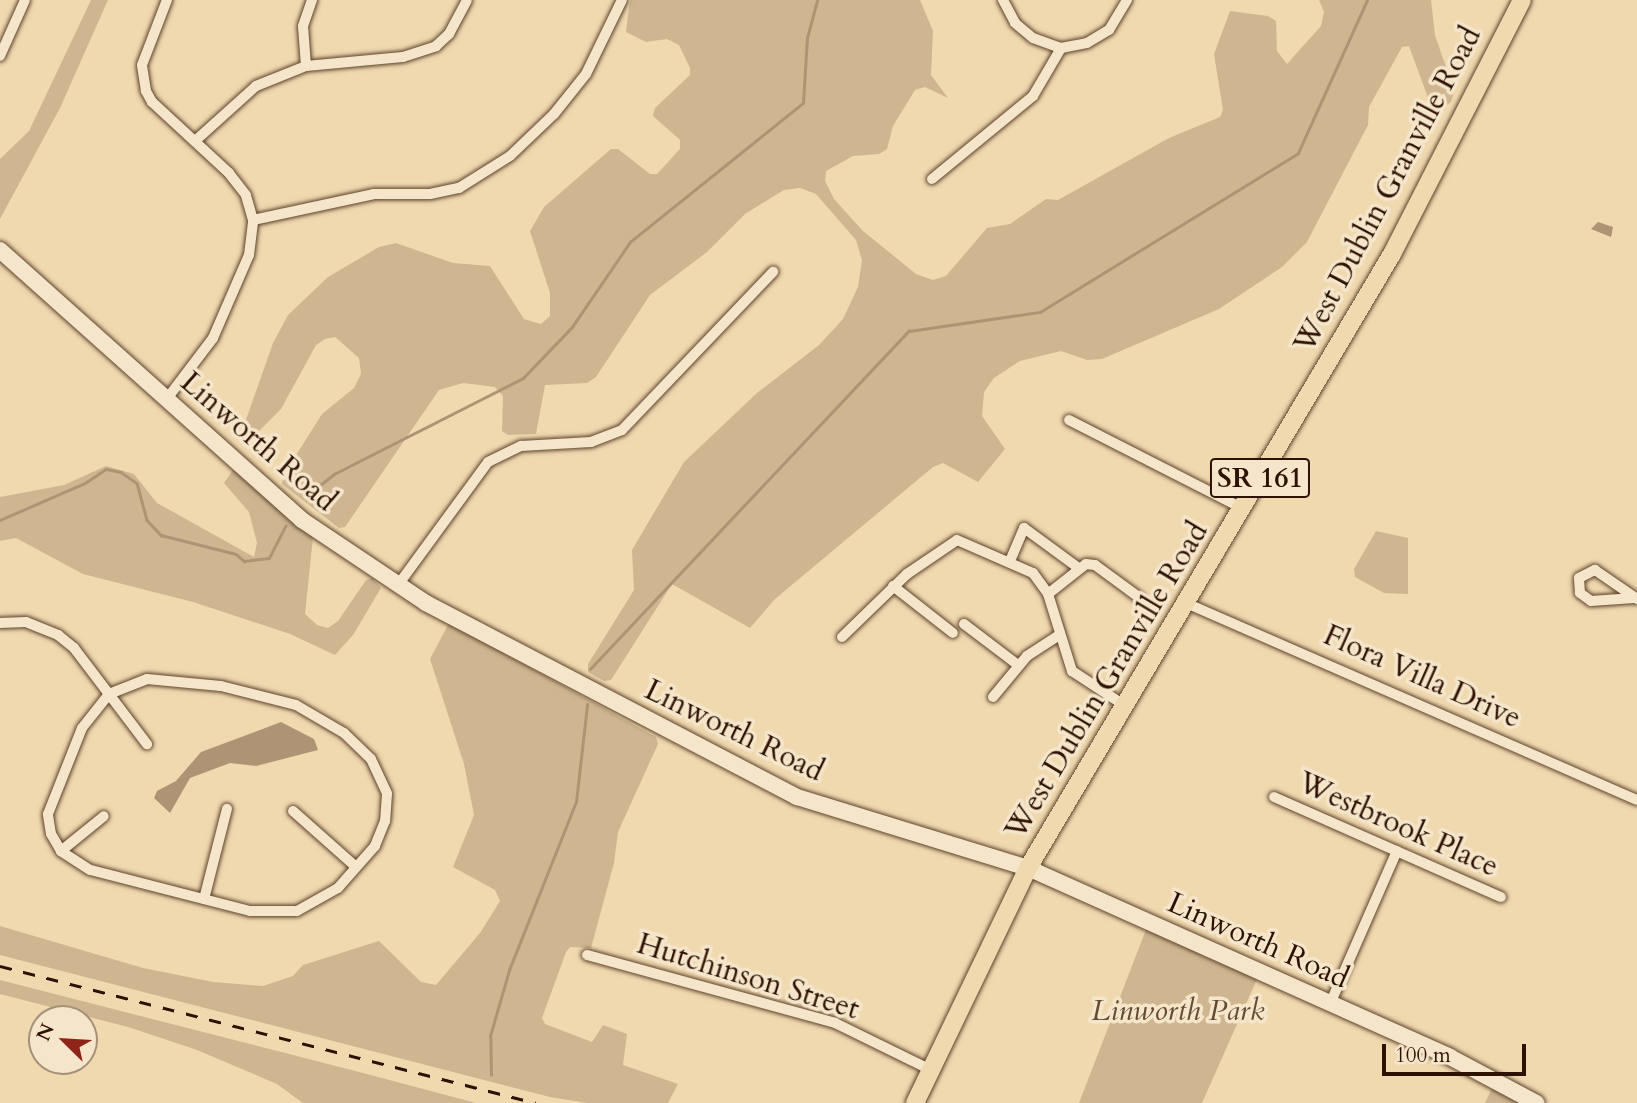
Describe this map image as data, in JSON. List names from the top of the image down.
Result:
{
  "streets": {
    "main road": ["West Dublin Granville Road", "Linworth Road", "SR 161"],
    "street": ["Flora Villa Drive", "Westbrook Place", "Hutchinson Street"]
  },
  "crossings": [
    ["West Dublin Granville Road", "Linworth Road"],
    ["West Dublin Granville Road", "Flora Villa Drive"],
    ["West Dublin Granville Road", "Hutchinson Street"]
  ],
  "parks": ["Linworth Park"],
  "scale_bar": "100 m",
  "north": "top left"
}
